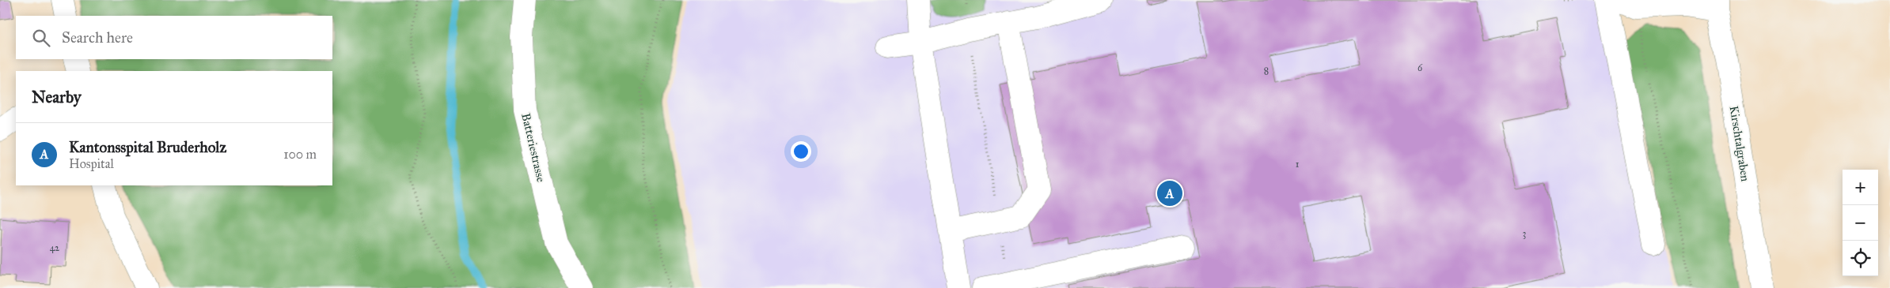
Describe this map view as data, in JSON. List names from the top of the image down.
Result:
{
  "streets": {
    "street": ["Kirschtalgraben", "Batteriestrasse"]
  },
  "house_numbers": [
    "6",
    "8",
    "1",
    "3",
    "42"
  ],
  "page": {
    "search": "Search here",
    "heading": "Nearby",
    "list": [
      {
        "mark": "A",
        "name": "Kantonsspital Bruderholz",
        "note": "Hospital",
        "value": "100 m"
      }
    ],
    "map_buttons": ["+", "−"],
    "pins": "A"
  }
}
